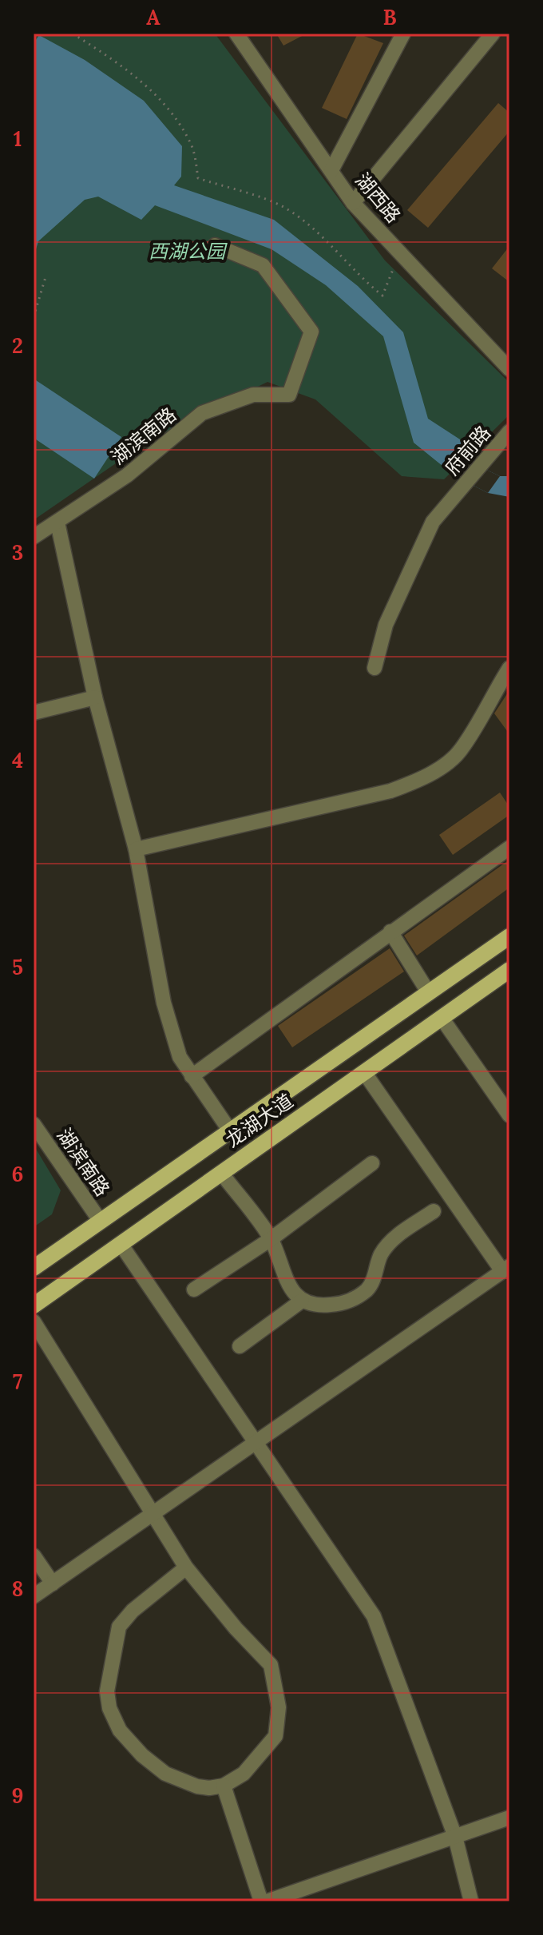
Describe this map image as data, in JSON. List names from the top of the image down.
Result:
{
  "streets": {
    "main road": ["龙湖大道"],
    "street": ["湖西路", "湖滨南路", "府前路"]
  },
  "crossings": [
    ["湖滨南路", "龙湖大道"]
  ],
  "parks": ["西湖公园"],
  "grid": {
    "columns": ["A", "B"],
    "rows": [
      "1",
      "2",
      "3",
      "4",
      "5",
      "6",
      "7",
      "8",
      "9"
    ]
  }
}
